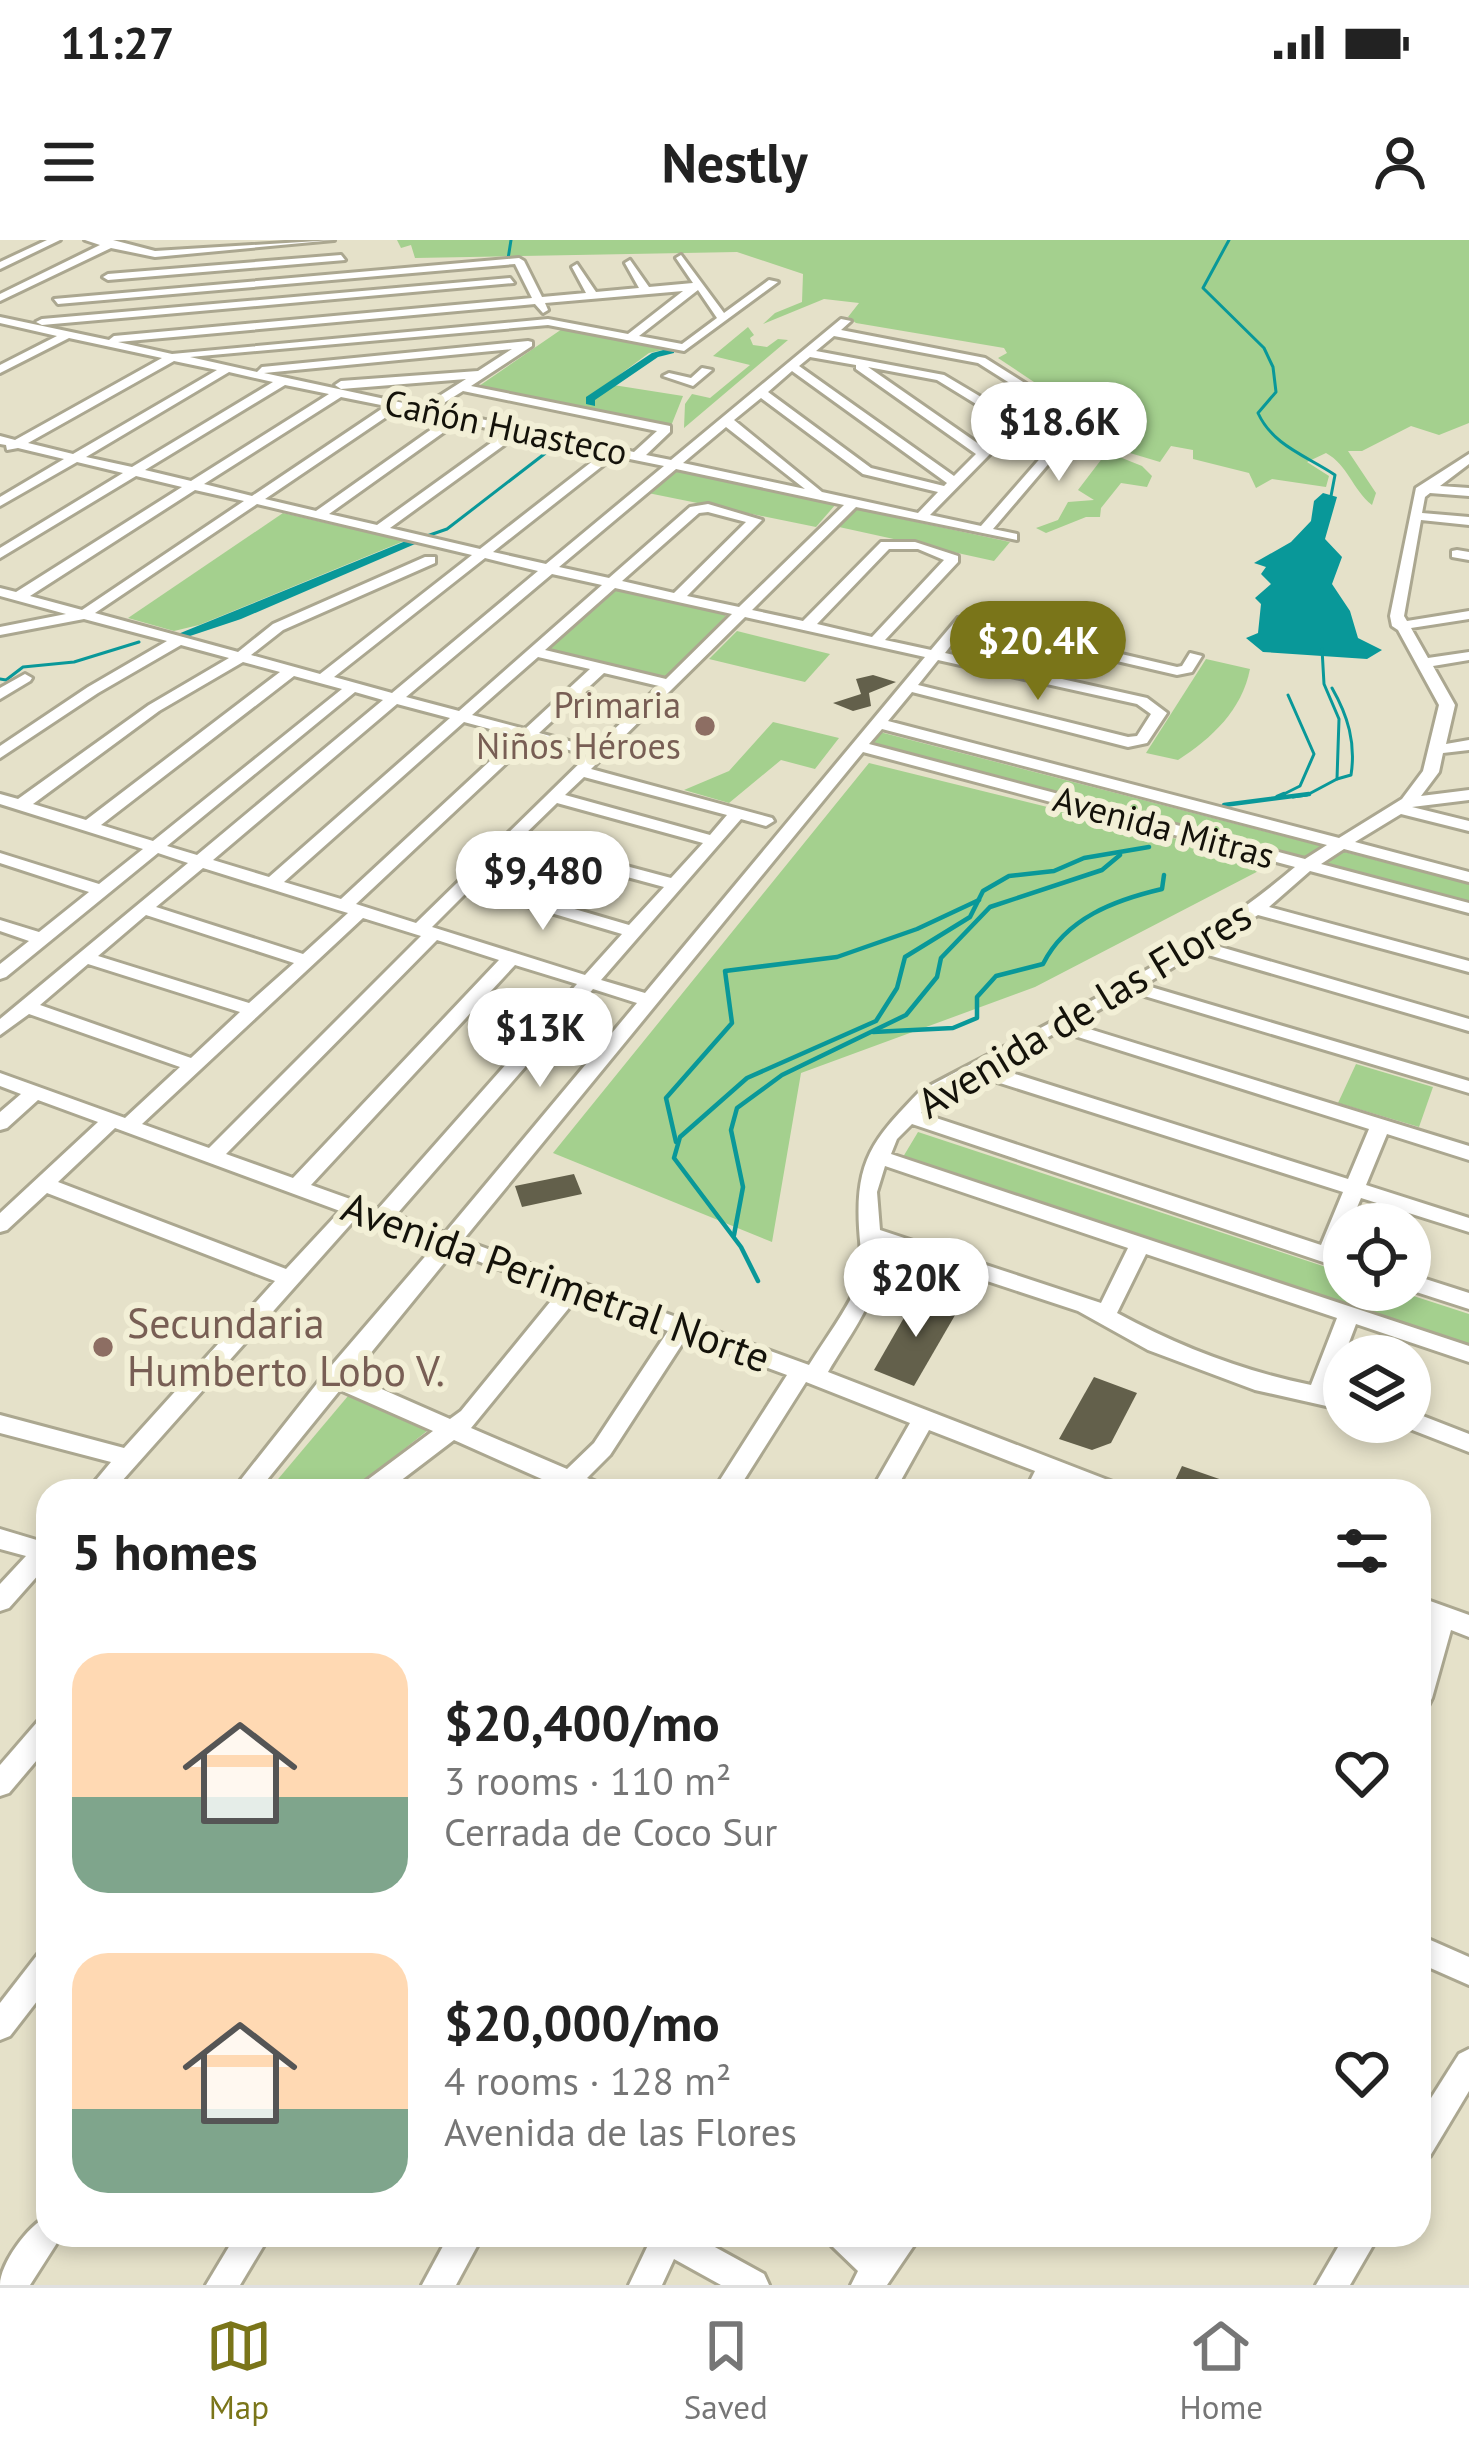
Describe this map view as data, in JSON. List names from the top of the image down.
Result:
{
  "streets": {
    "street": [
      "Cañón Huasteco",
      "Avenida Mitras",
      "Avenida de las Flores",
      "Avenida Perimetral Norte"
    ]
  },
  "crossings": [
    ["Avenida Mitras", "Avenida de las Flores"],
    ["Avenida de las Flores", "Avenida Perimetral Norte"]
  ],
  "places": ["Primaria Niños Héroes", "Secundaria Humberto Lobo V."],
  "page": {
    "status": "11:27",
    "header": "Nestly",
    "price": [
      "$18.6K",
      "$20.4K",
      "$9,480",
      "$13K",
      "$20K"
    ],
    "heading": "5 homes",
    "list": [
      {
        "name": "$20,400/mo",
        "note": "3 rooms · 110 m² · Cerrada de Coco Sur"
      },
      {
        "name": "$20,000/mo",
        "note": "4 rooms · 128 m² · Avenida de las Flores"
      }
    ],
    "tabs": ["Map", "Saved", "Home"]
  }
}
